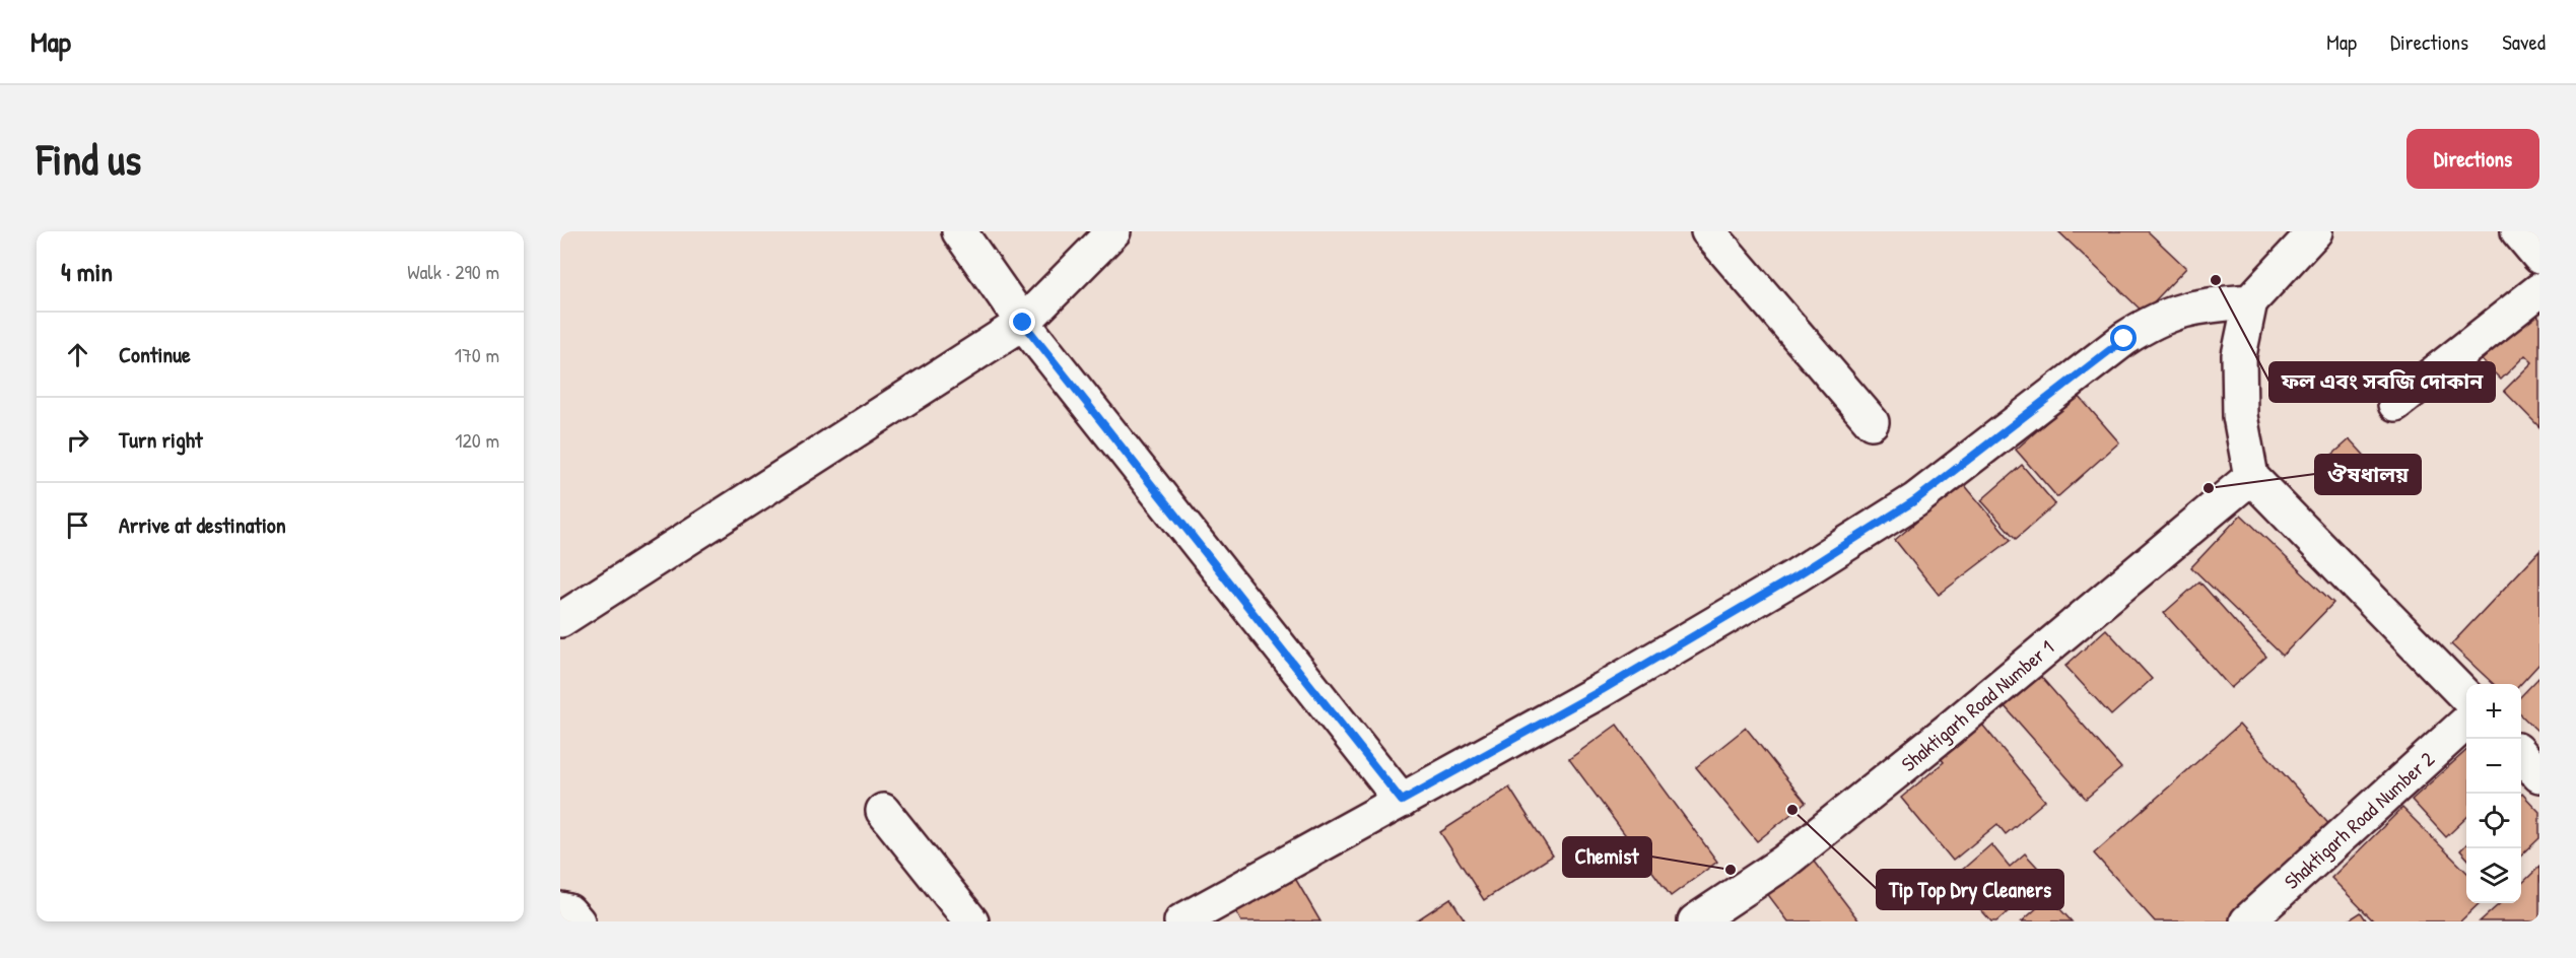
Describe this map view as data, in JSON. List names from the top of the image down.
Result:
{
  "streets": {
    "street": ["Shaktigarh Road Number 1", "Shaktigarh Road Number 2"]
  },
  "places": [
    "ফল এবং সবজি দোকান",
    "ঔষধালয়",
    "Tip Top Dry Cleaners",
    "Chemist"
  ],
  "page": {
    "header": "Map",
    "nav": ["Map", "Directions", "Saved"],
    "buttons": "Directions",
    "title": "Find us",
    "heading": ["4 min", "Walk · 290 m"],
    "list": [
      ["Continue", "170 m"],
      ["Turn right", "120 m"],
      "Arrive at destination"
    ],
    "map_buttons": ["+", "−"]
  }
}
